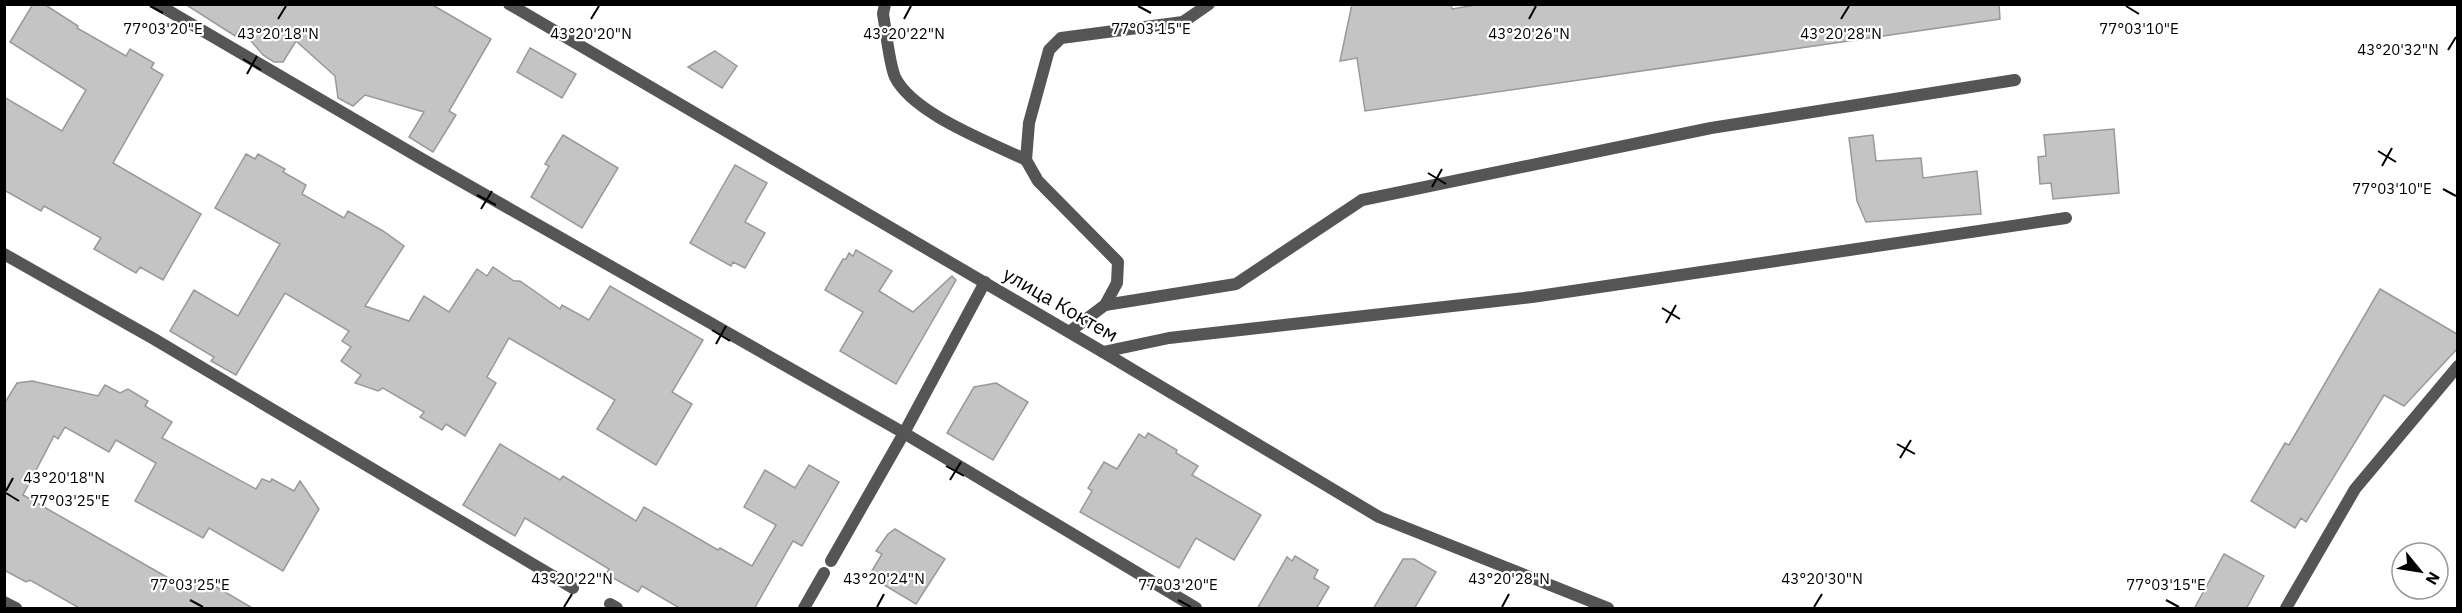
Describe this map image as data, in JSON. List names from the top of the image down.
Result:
{
  "streets": {
    "street": ["улица Коктем"]
  },
  "north": "bottom right",
  "coordinates": [
    "77°03'20\"E",
    "77°03'15\"E",
    "77°03'10\"E",
    "43°20'18\"N",
    "43°20'20\"N",
    "43°20'22\"N",
    "43°20'26\"N",
    "43°20'28\"N",
    "43°20'32\"N",
    "77°03'25\"E",
    "43°20'24\"N",
    "43°20'30\"N"
  ]
}
